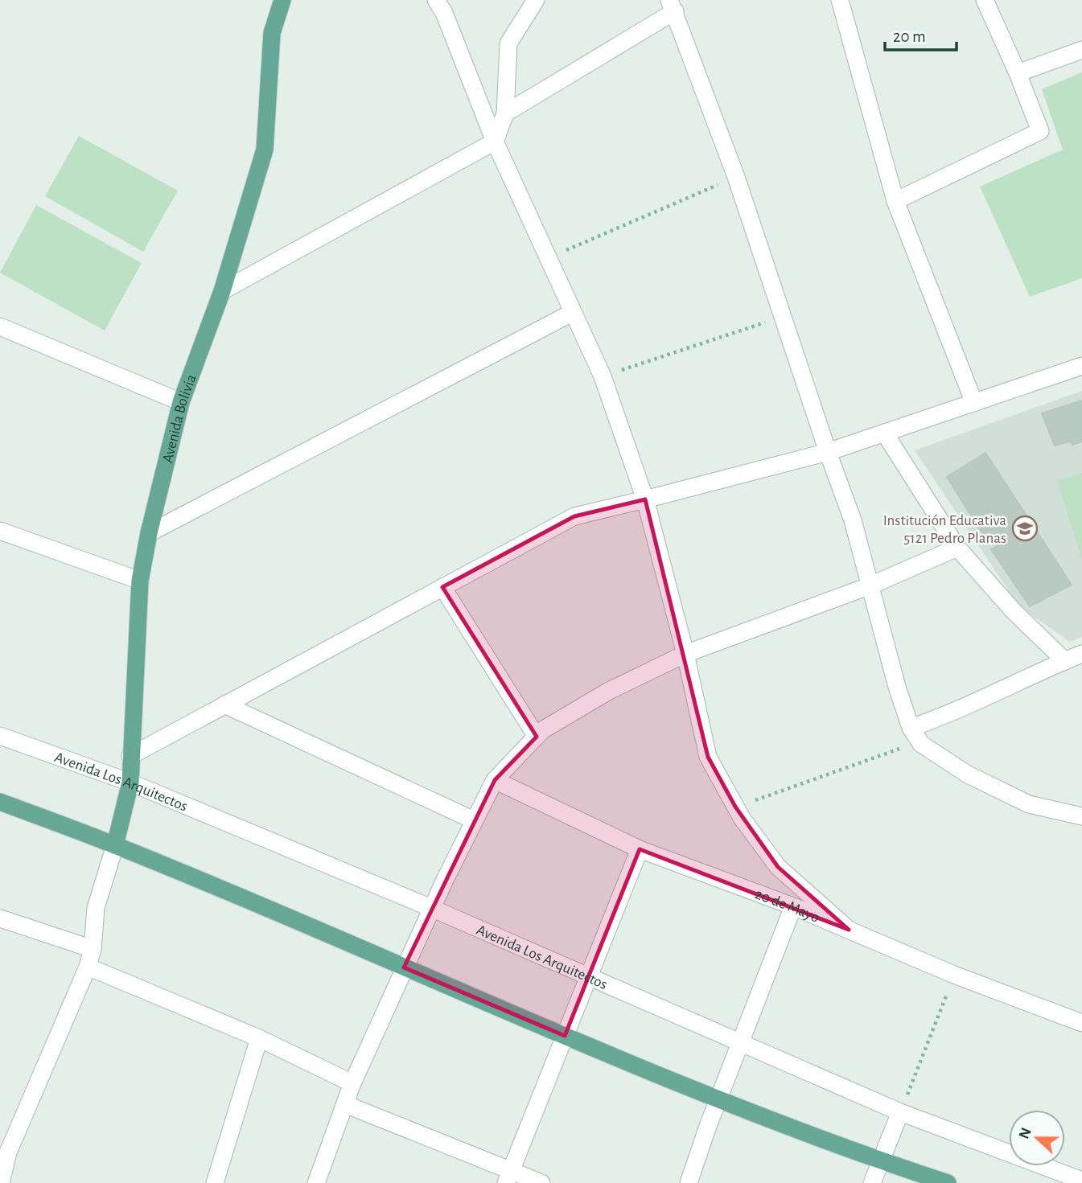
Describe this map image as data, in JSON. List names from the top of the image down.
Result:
{
  "streets": {
    "main road": ["Avenida Bolivia"],
    "street": ["Avenida Los Arquitectos", "20 de Mayo"]
  },
  "crossings": [
    ["Avenida Bolivia", "Avenida Los Arquitectos"]
  ],
  "places": {
    "school or university": ["Institución Educativa 5121 Pedro Planas"]
  },
  "scale_bar": "20 m",
  "north": "left"
}
